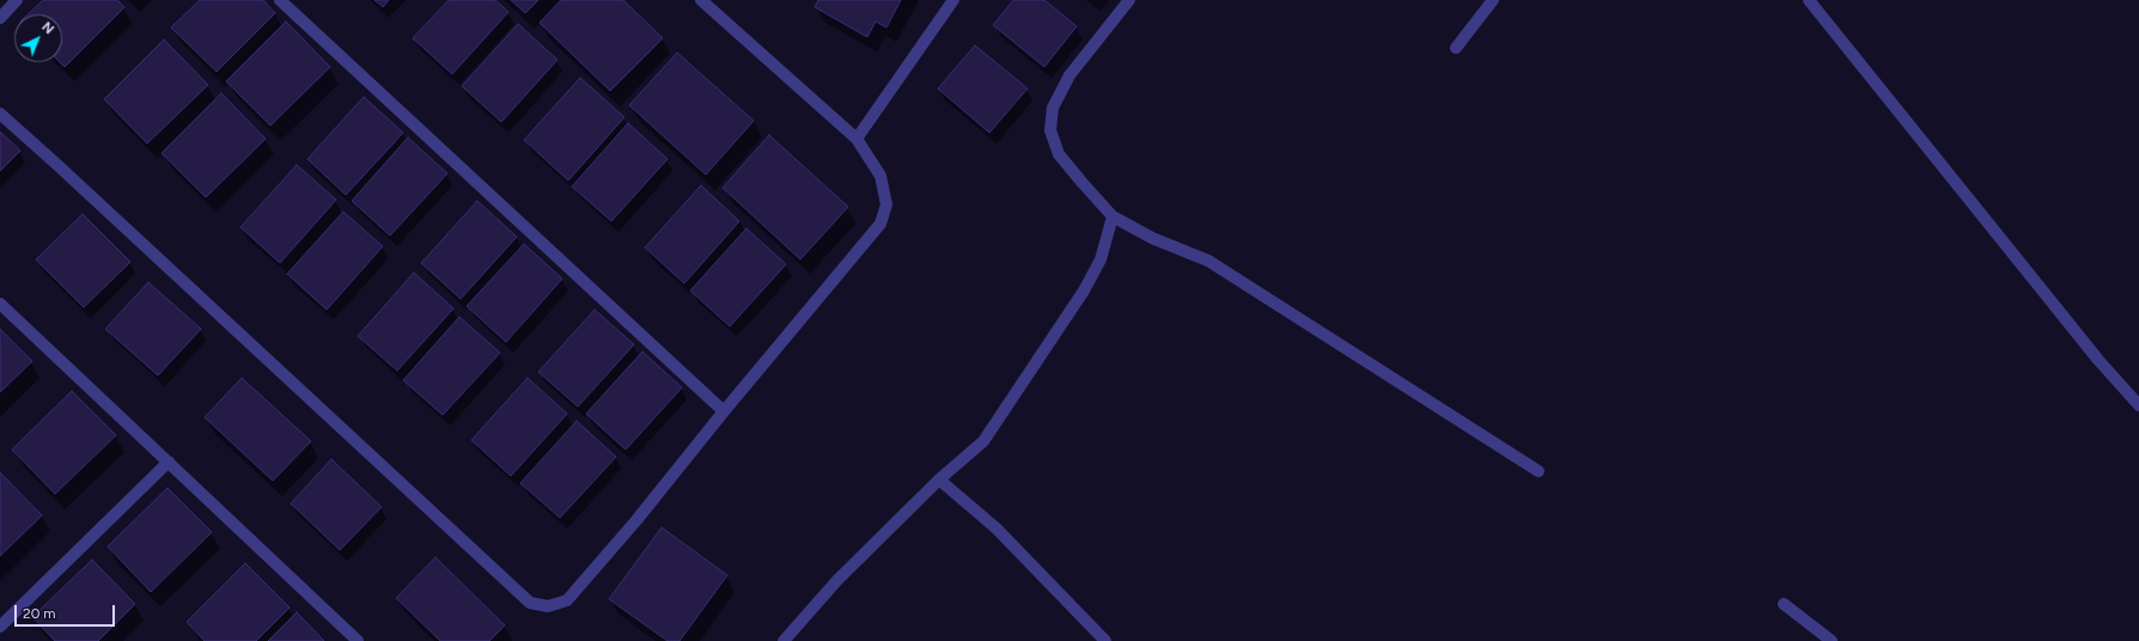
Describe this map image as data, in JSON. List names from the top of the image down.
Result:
{
  "scale_bar": "20 m",
  "north": "top right"
}
